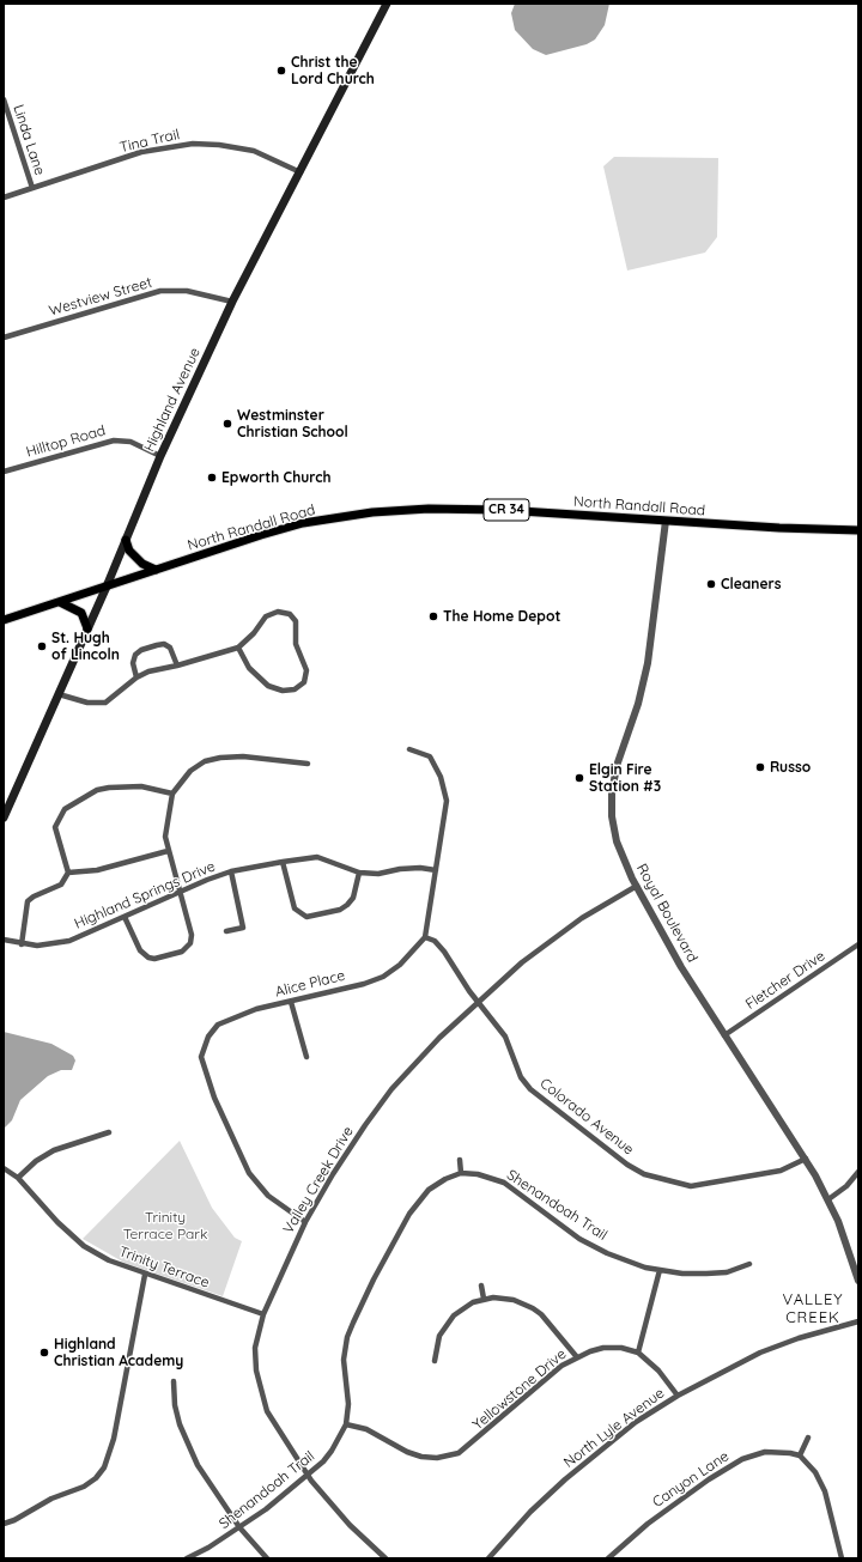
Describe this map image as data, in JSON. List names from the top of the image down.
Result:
{
  "streets": {
    "main road": ["Highland Avenue", "North Randall Road", "CR 34"],
    "street": [
      "Linda Lane",
      "Tina Trail",
      "Westview Street",
      "Hilltop Road",
      "Highland Springs Drive",
      "Royal Boulevard",
      "Fletcher Drive",
      "Alice Place",
      "Colorado Avenue",
      "Valley Creek Drive",
      "Shenandoah Trail",
      "Trinity Terrace",
      "Yellowstone Drive",
      "North Lyle Avenue",
      "Canyon Lane"
    ]
  },
  "crossings": [
    ["Linda Lane", "Tina Trail"],
    ["Tina Trail", "Highland Avenue"],
    ["Westview Street", "Highland Avenue"],
    ["Highland Avenue", "Hilltop Road"],
    ["Highland Avenue", "North Randall Road"],
    ["North Randall Road", "Royal Boulevard"],
    ["Royal Boulevard", "Fletcher Drive"],
    ["Royal Boulevard", "Colorado Avenue"],
    ["Royal Boulevard", "Valley Creek Drive"],
    ["Alice Place", "Colorado Avenue"],
    ["Alice Place", "Valley Creek Drive"],
    ["Colorado Avenue", "Valley Creek Drive"],
    ["Valley Creek Drive", "Shenandoah Trail"],
    ["Valley Creek Drive", "Trinity Terrace"],
    ["Shenandoah Trail", "Yellowstone Drive"],
    ["Yellowstone Drive", "North Lyle Avenue"]
  ],
  "districts": ["VALLEY CREEK"],
  "parks": ["Trinity Terrace Park"],
  "places": [
    "Christ the Lord Church",
    "Westminster Christian School",
    "Epworth Church",
    "Cleaners",
    "The Home Depot",
    "St. Hugh of Lincoln",
    "Russo",
    "Elgin Fire Station #3",
    "Highland Christian Academy"
  ]
}
